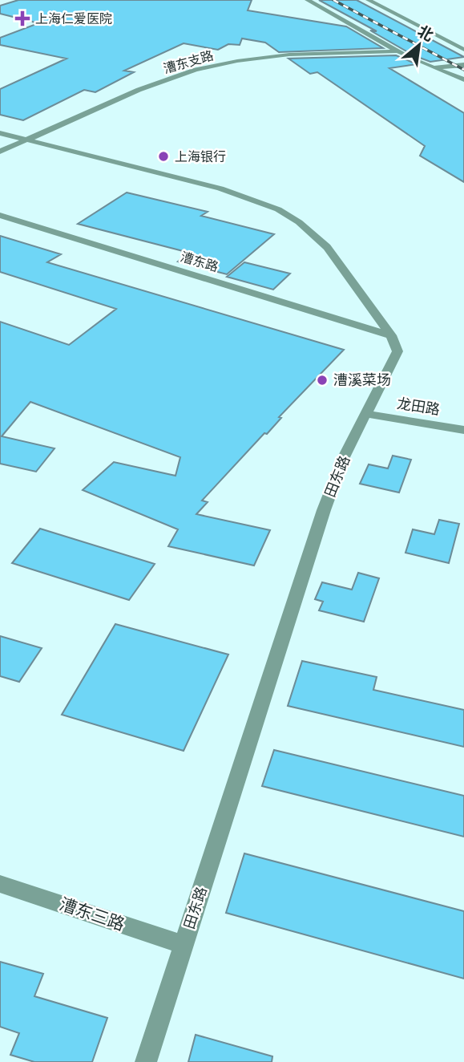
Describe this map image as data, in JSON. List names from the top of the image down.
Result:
{
  "streets": {
    "street": [
      "漕东支路",
      "漕东路",
      "龙田路",
      "田东路",
      "漕东三路"
    ]
  },
  "crossings": [
    ["漕东支路", "田东路"],
    ["漕东路", "田东路"],
    ["龙田路", "田东路"],
    ["田东路", "漕东三路"]
  ],
  "places": {
    "health": ["上海仁爱医院"],
    "other": ["上海银行", "漕溪菜场"]
  },
  "north": "top right"
}
